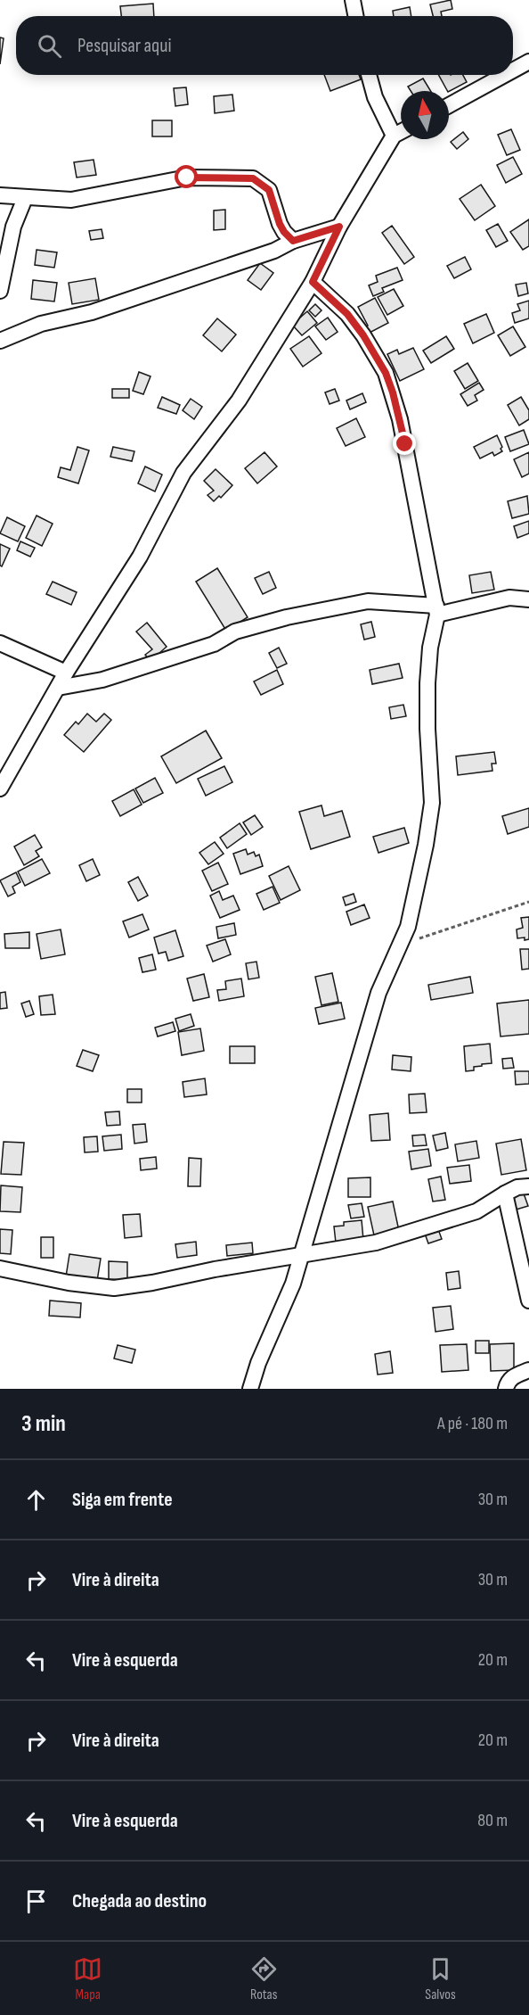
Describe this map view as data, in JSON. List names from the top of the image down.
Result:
{
  "north": "top",
  "page": {
    "search": "Pesquisar aqui",
    "heading": ["3 min", "A pé · 180 m"],
    "list": [
      ["Siga em frente", "30 m"],
      ["Vire à direita", "30 m"],
      ["Vire à esquerda", "20 m"],
      ["Vire à direita", "20 m"],
      ["Vire à esquerda", "80 m"],
      "Chegada ao destino"
    ],
    "nav": ["Mapa", "Rotas", "Salvos"]
  }
}
